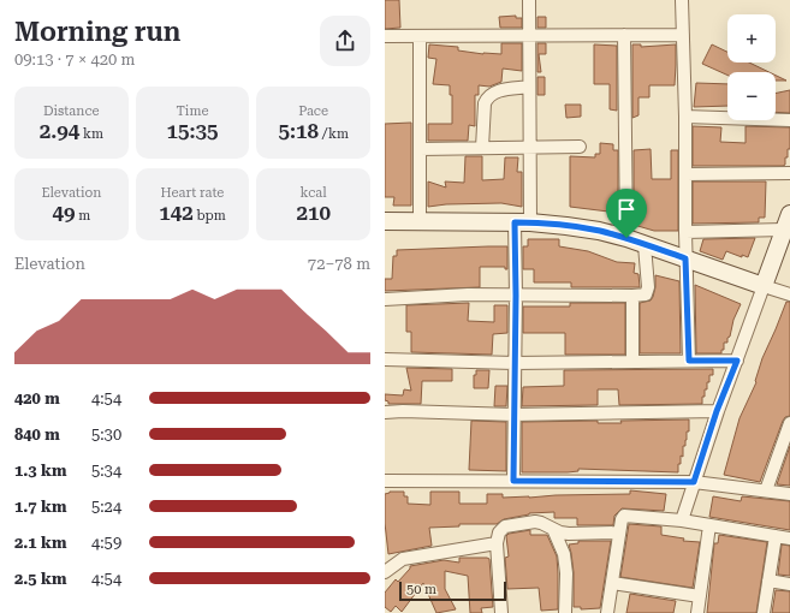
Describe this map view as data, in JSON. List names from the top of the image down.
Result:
{
  "scale_bar": "50 m",
  "page": {
    "heading": ["Morning run", "09:13 · 7 × 420 m"],
    "map_buttons": ["+", "−"],
    "stats": [
      ["Distance", "2.94 km"],
      ["Time", "15:35"],
      ["Pace", "5:18 /km"],
      ["Elevation", "49 m"],
      ["Heart rate", "142 bpm"],
      ["kcal", "210"]
    ],
    "chart": ["Elevation", "72–78 m"],
    "list": [
      {
        "name": "420 m",
        "note": "4:54"
      },
      {
        "name": "840 m",
        "note": "5:30"
      },
      {
        "name": "1.3 km",
        "note": "5:34"
      },
      {
        "name": "1.7 km",
        "note": "5:24"
      },
      {
        "name": "2.1 km",
        "note": "4:59"
      },
      {
        "name": "2.5 km",
        "note": "4:54"
      }
    ],
    "scale": "50 m"
  }
}
